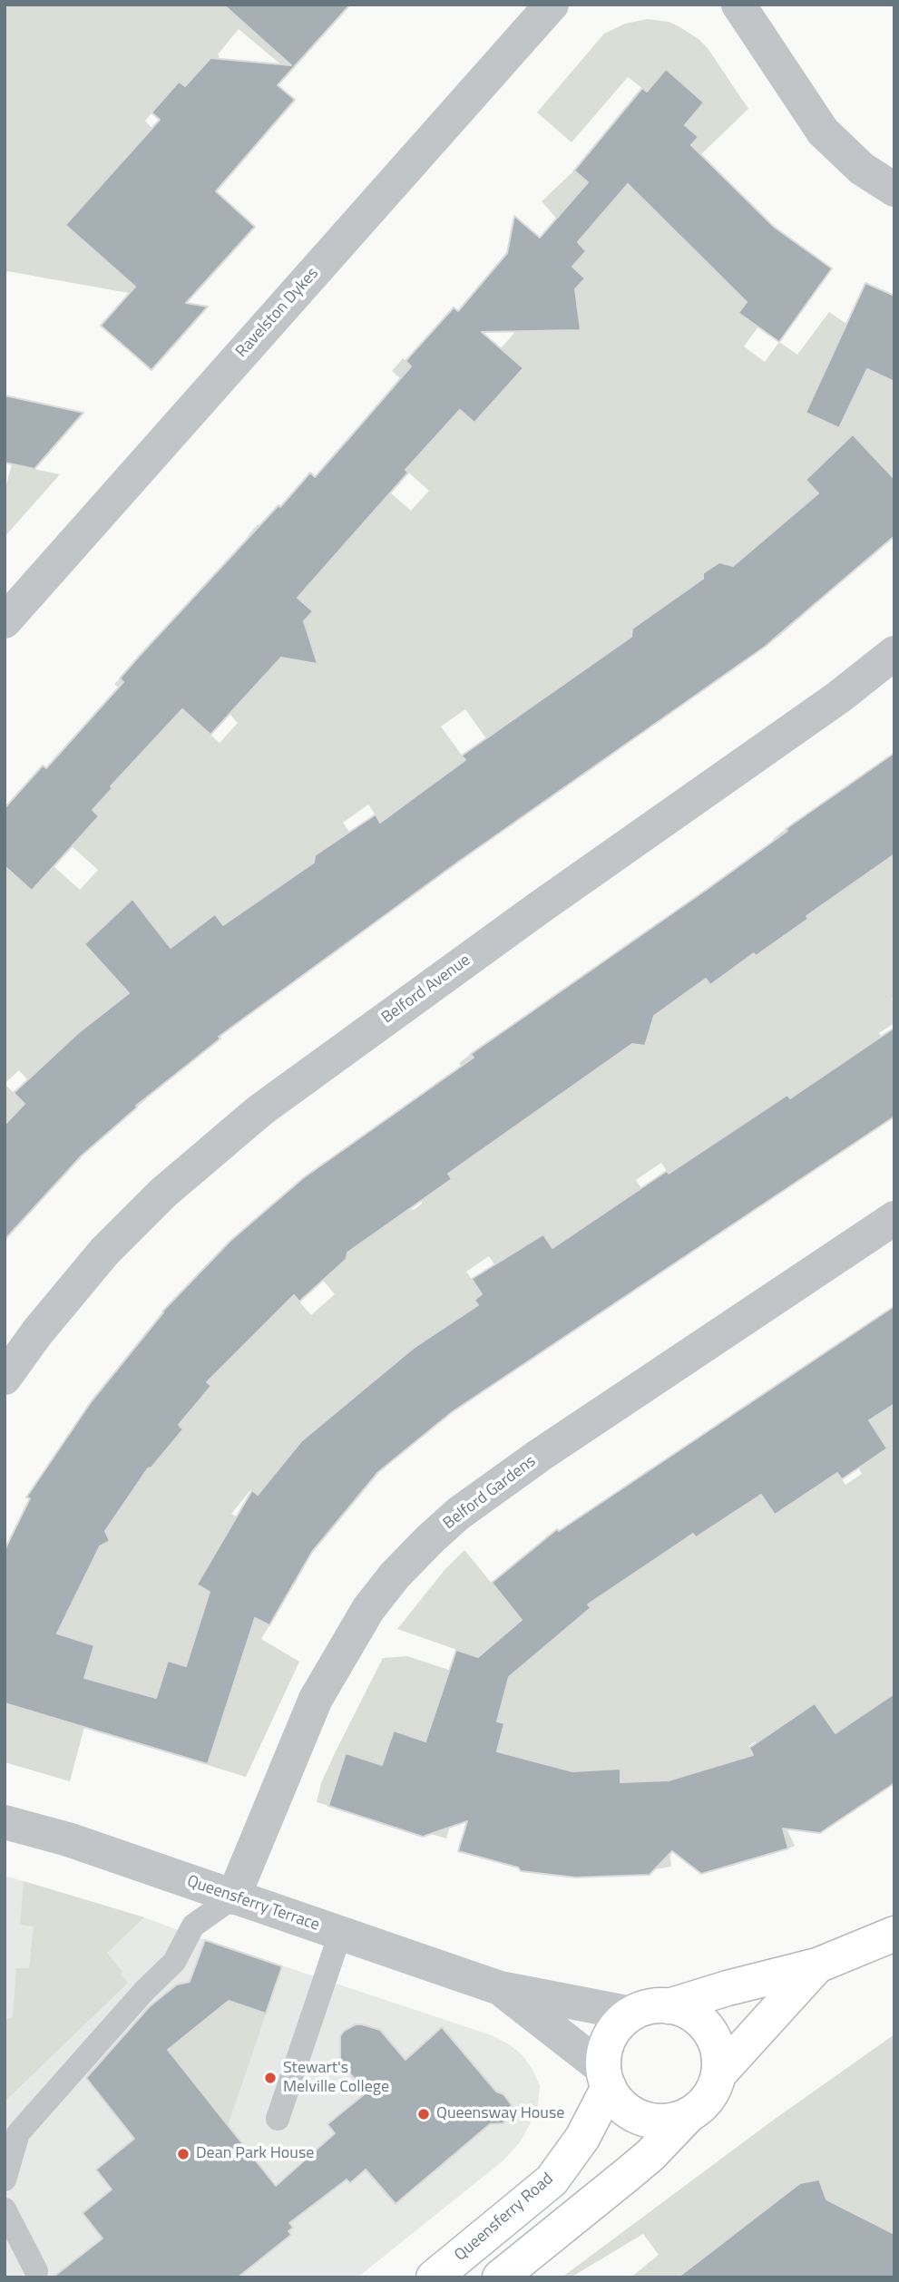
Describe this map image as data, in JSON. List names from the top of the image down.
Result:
{
  "streets": {
    "main road": ["Queensferry Road"],
    "street": [
      "Ravelston Dykes",
      "Belford Avenue",
      "Belford Gardens",
      "Queensferry Terrace"
    ]
  },
  "crossings": [
    ["Belford Gardens", "Queensferry Terrace"],
    ["Queensferry Terrace", "Queensferry Road"]
  ],
  "places": ["Stewart's Melville College", "Queensway House", "Dean Park House"]
}
